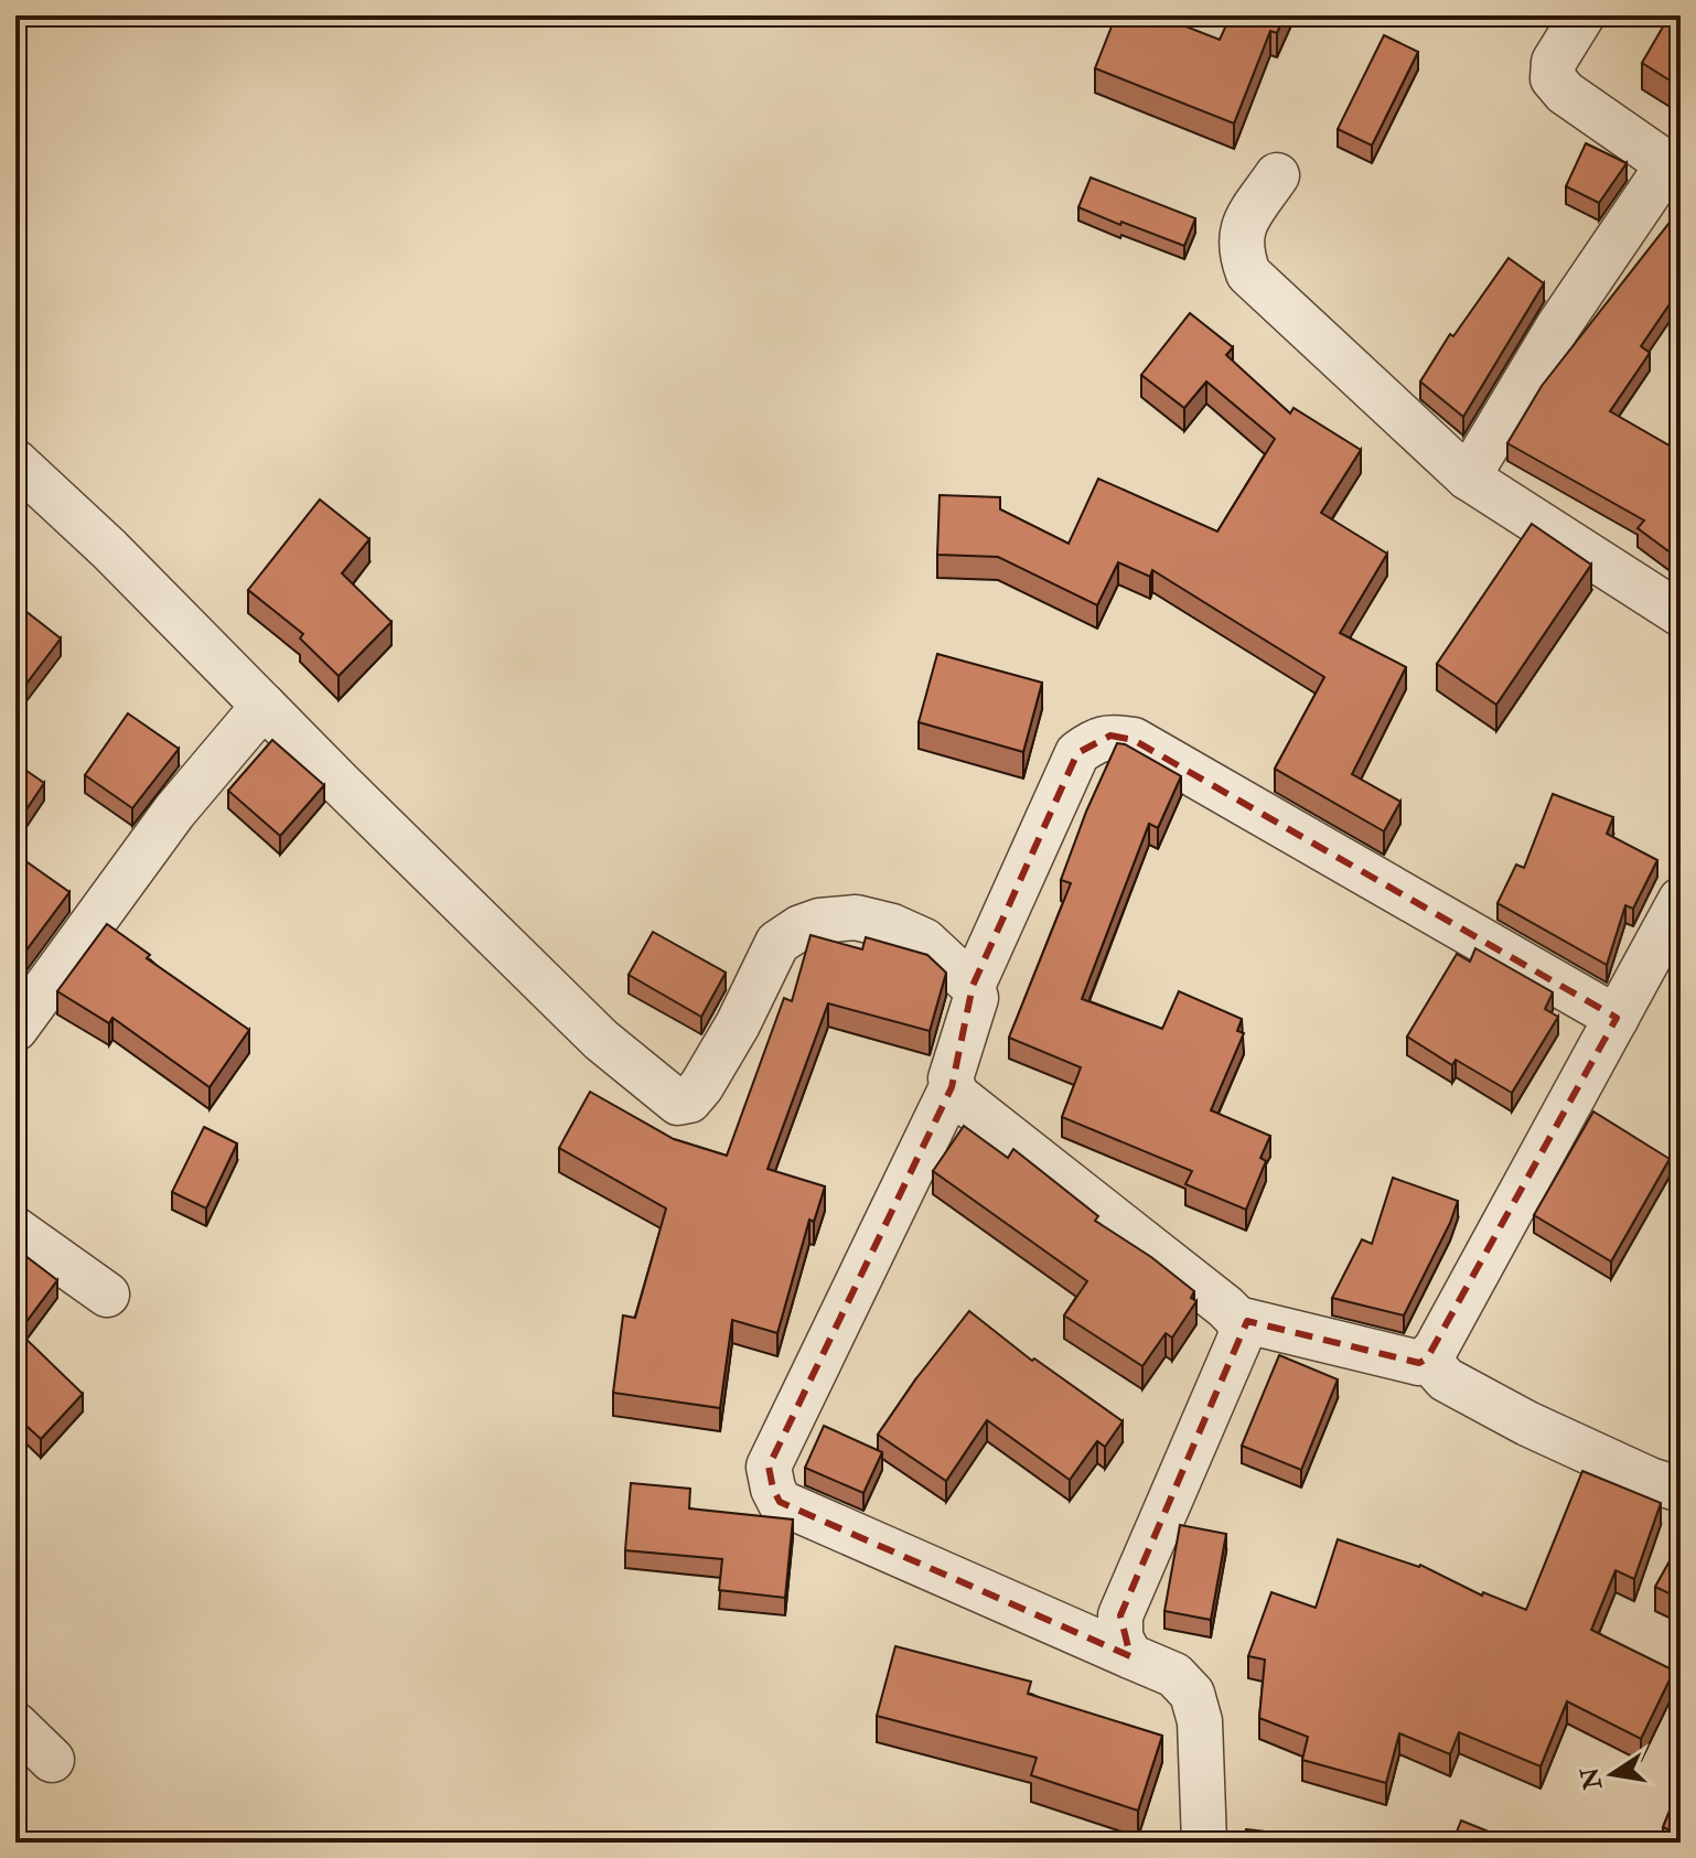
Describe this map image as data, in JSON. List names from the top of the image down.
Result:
{
  "north": "left"
}
